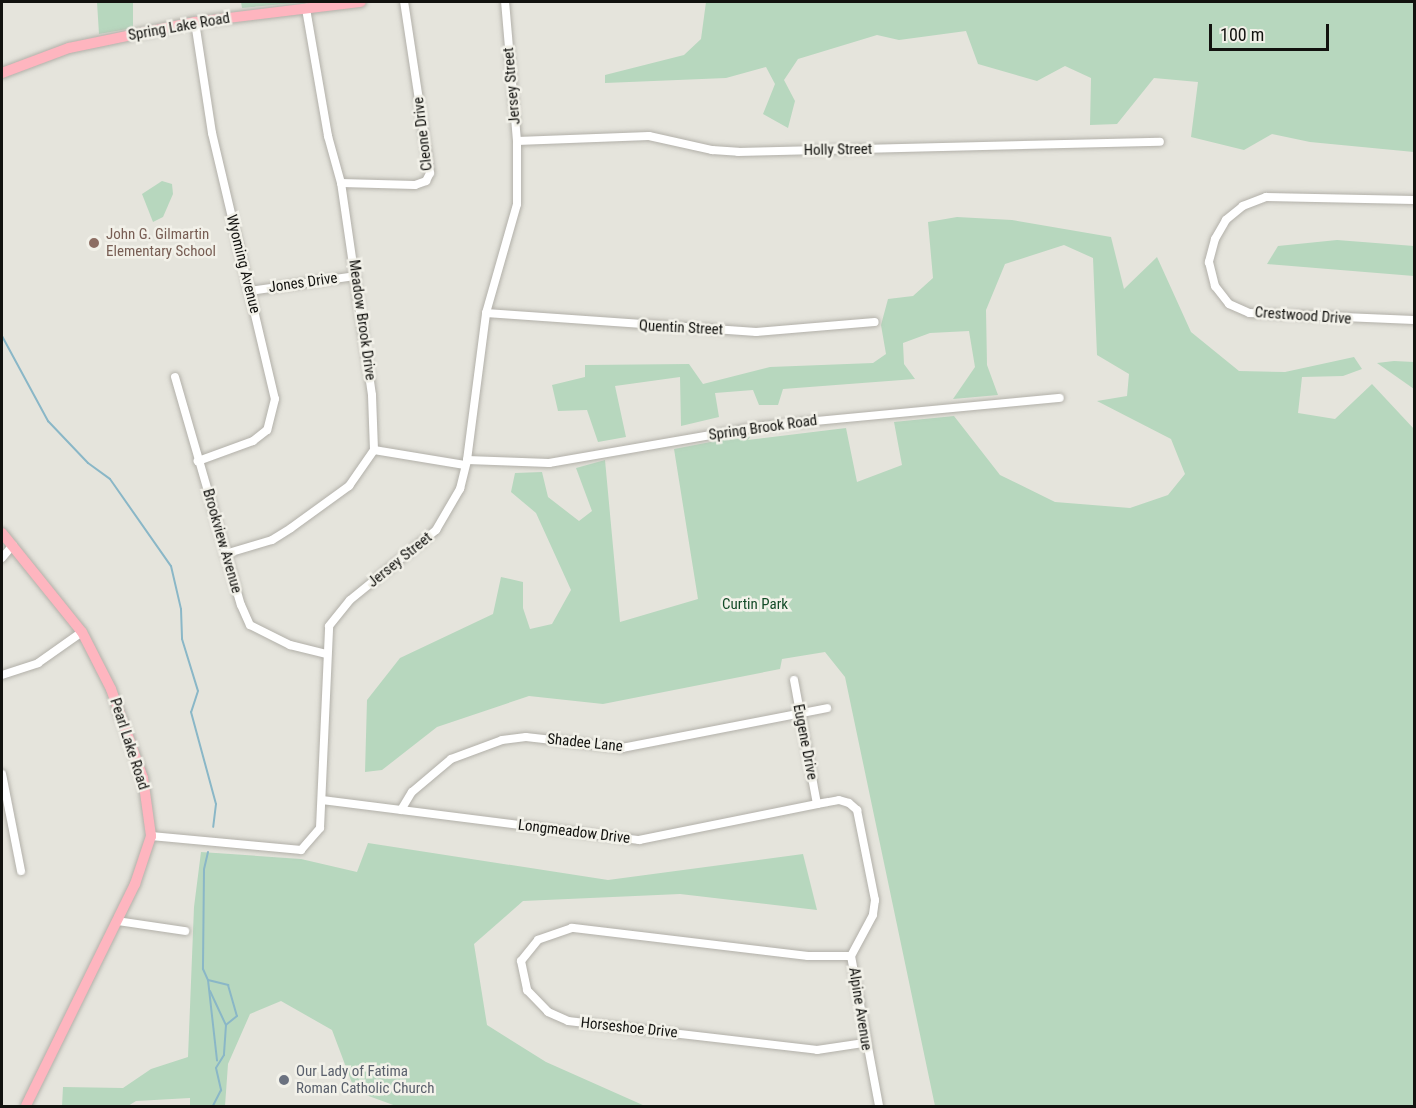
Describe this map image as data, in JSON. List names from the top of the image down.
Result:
{
  "streets": {
    "main road": ["Spring Lake Road", "Pearl Lake Road"],
    "street": [
      "Jersey Street",
      "Cleone Drive",
      "Holly Street",
      "Wyoming Avenue",
      "Jones Drive",
      "Crestwood Drive",
      "Meadow Brook Drive",
      "Quentin Street",
      "Spring Brook Road",
      "Brookview Avenue",
      "Eugene Drive",
      "Shadee Lane",
      "Longmeadow Drive",
      "Alpine Avenue",
      "Horseshoe Drive"
    ]
  },
  "crossings": [
    ["Spring Lake Road", "Wyoming Avenue"],
    ["Spring Lake Road", "Meadow Brook Drive"],
    ["Jersey Street", "Holly Street"],
    ["Jersey Street", "Quentin Street"],
    ["Jersey Street", "Spring Brook Road"],
    ["Jersey Street", "Brookview Avenue"],
    ["Jersey Street", "Pearl Lake Road"],
    ["Jersey Street", "Longmeadow Drive"],
    ["Cleone Drive", "Meadow Brook Drive"],
    ["Wyoming Avenue", "Jones Drive"],
    ["Wyoming Avenue", "Brookview Avenue"],
    ["Jones Drive", "Meadow Brook Drive"],
    ["Meadow Brook Drive", "Spring Brook Road"],
    ["Eugene Drive", "Shadee Lane"],
    ["Eugene Drive", "Longmeadow Drive"],
    ["Shadee Lane", "Longmeadow Drive"],
    ["Longmeadow Drive", "Alpine Avenue"],
    ["Alpine Avenue", "Horseshoe Drive"]
  ],
  "parks": ["Curtin Park"],
  "places": ["John G. Gilmartin Elementary School", "Our Lady of Fatima Roman Catholic Church"],
  "scale_bar": "100 m"
}
